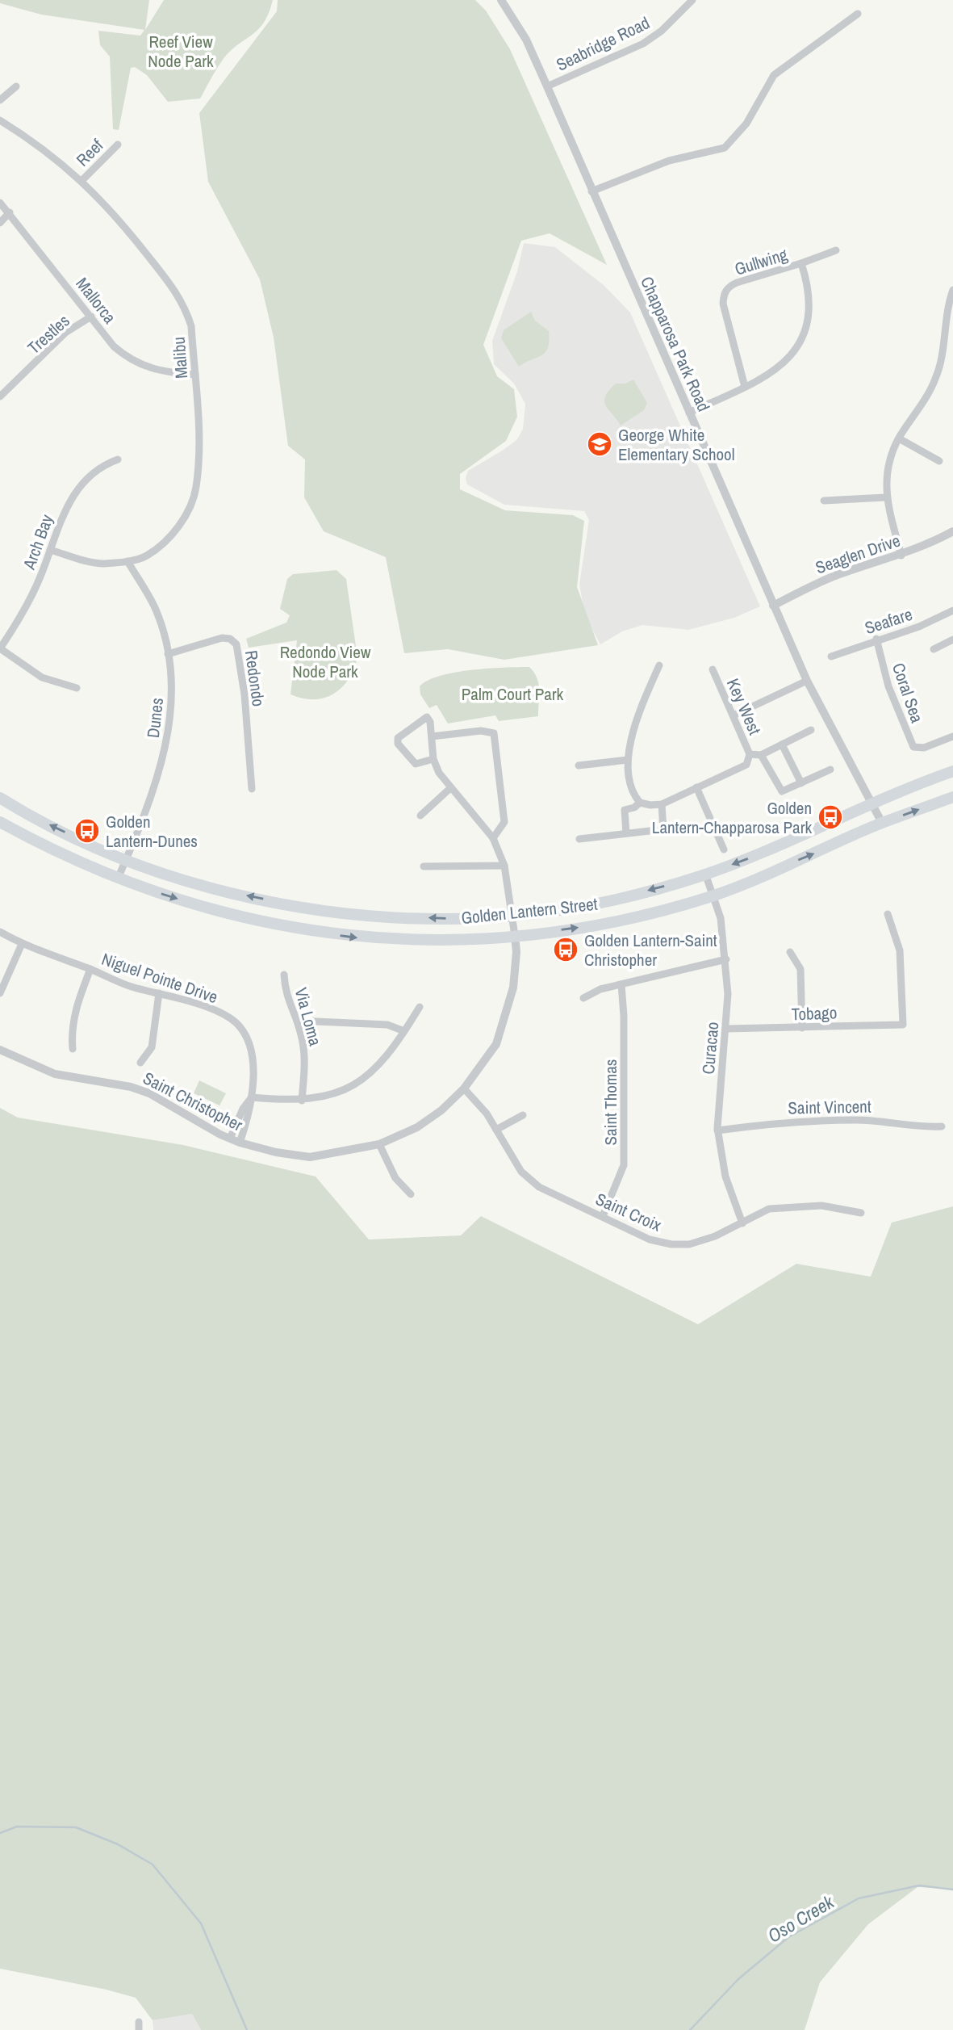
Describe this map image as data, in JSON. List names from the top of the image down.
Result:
{
  "streets": {
    "main road": ["Golden Lantern Street"],
    "street": [
      "Seabridge Road",
      "Reef",
      "Gullwing",
      "Mallorca",
      "Trestles",
      "Chapparosa Park Road",
      "Malibu",
      "Arch Bay",
      "Seaglen Drive",
      "Seafare",
      "Redondo",
      "Coral Sea",
      "Key West",
      "Dunes",
      "Niguel Pointe Drive",
      "Tobago",
      "Via Loma",
      "Curacao",
      "Saint Christopher",
      "Saint Thomas",
      "Saint Vincent",
      "Saint Croix"
    ]
  },
  "crossings": [
    ["Seabridge Road", "Chapparosa Park Road"],
    ["Reef", "Malibu"],
    ["Mallorca", "Trestles"],
    ["Mallorca", "Malibu"],
    ["Chapparosa Park Road", "Seaglen Drive"],
    ["Chapparosa Park Road", "Golden Lantern Street"],
    ["Malibu", "Arch Bay"],
    ["Malibu", "Dunes"],
    ["Seafare", "Coral Sea"],
    ["Redondo", "Dunes"],
    ["Dunes", "Golden Lantern Street"],
    ["Golden Lantern Street", "Curacao"],
    ["Golden Lantern Street", "Saint Christopher"],
    ["Niguel Pointe Drive", "Saint Christopher"],
    ["Tobago", "Curacao"],
    ["Curacao", "Saint Vincent"],
    ["Curacao", "Saint Croix"],
    ["Saint Christopher", "Saint Croix"],
    ["Saint Thomas", "Saint Croix"]
  ],
  "water": ["Oso Creek"],
  "parks": ["Reef View Node Park", "Redondo View Node Park", "Palm Court Park"],
  "places": {
    "school or university": ["George White Elementary School"],
    "bus stop": ["Golden Lantern-Chapparosa Park", "Golden Lantern-Dunes", "Golden Lantern-Saint Christopher"]
  }
}
